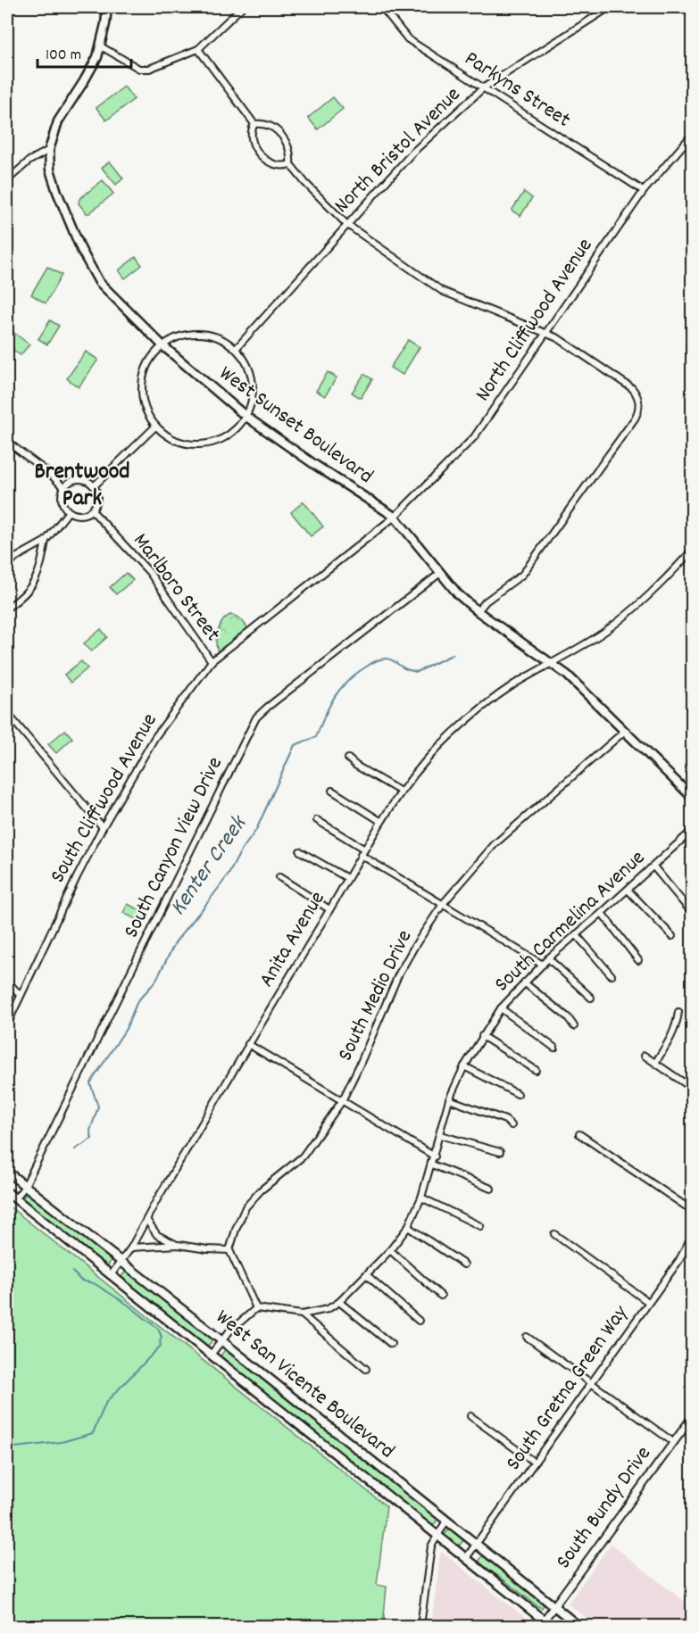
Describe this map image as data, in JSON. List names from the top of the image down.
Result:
{
  "streets": {
    "main road": ["West Sunset Boulevard", "West San Vicente Boulevard"],
    "street": [
      "Parkyns Street",
      "North Bristol Avenue",
      "North Cliffwood Avenue",
      "Marlboro Street",
      "South Cliffwood Avenue",
      "South Canyon View Drive",
      "South Carmelina Avenue",
      "Anita Avenue",
      "South Medio Drive",
      "South Gretna Green Way",
      "South Bundy Drive"
    ]
  },
  "crossings": [
    ["Parkyns Street", "North Bristol Avenue"],
    ["Parkyns Street", "North Cliffwood Avenue"],
    ["North Cliffwood Avenue", "West Sunset Boulevard"],
    ["North Cliffwood Avenue", "South Cliffwood Avenue"],
    ["West Sunset Boulevard", "South Cliffwood Avenue"],
    ["West Sunset Boulevard", "South Canyon View Drive"],
    ["West Sunset Boulevard", "Anita Avenue"],
    ["West Sunset Boulevard", "South Medio Drive"],
    ["Marlboro Street", "South Cliffwood Avenue"],
    ["South Canyon View Drive", "West San Vicente Boulevard"],
    ["Anita Avenue", "West San Vicente Boulevard"],
    ["West San Vicente Boulevard", "South Gretna Green Way"],
    ["West San Vicente Boulevard", "South Bundy Drive"]
  ],
  "districts": ["Brentwood Park"],
  "water": ["Kenter Creek"],
  "scale_bar": "100 m"
}
